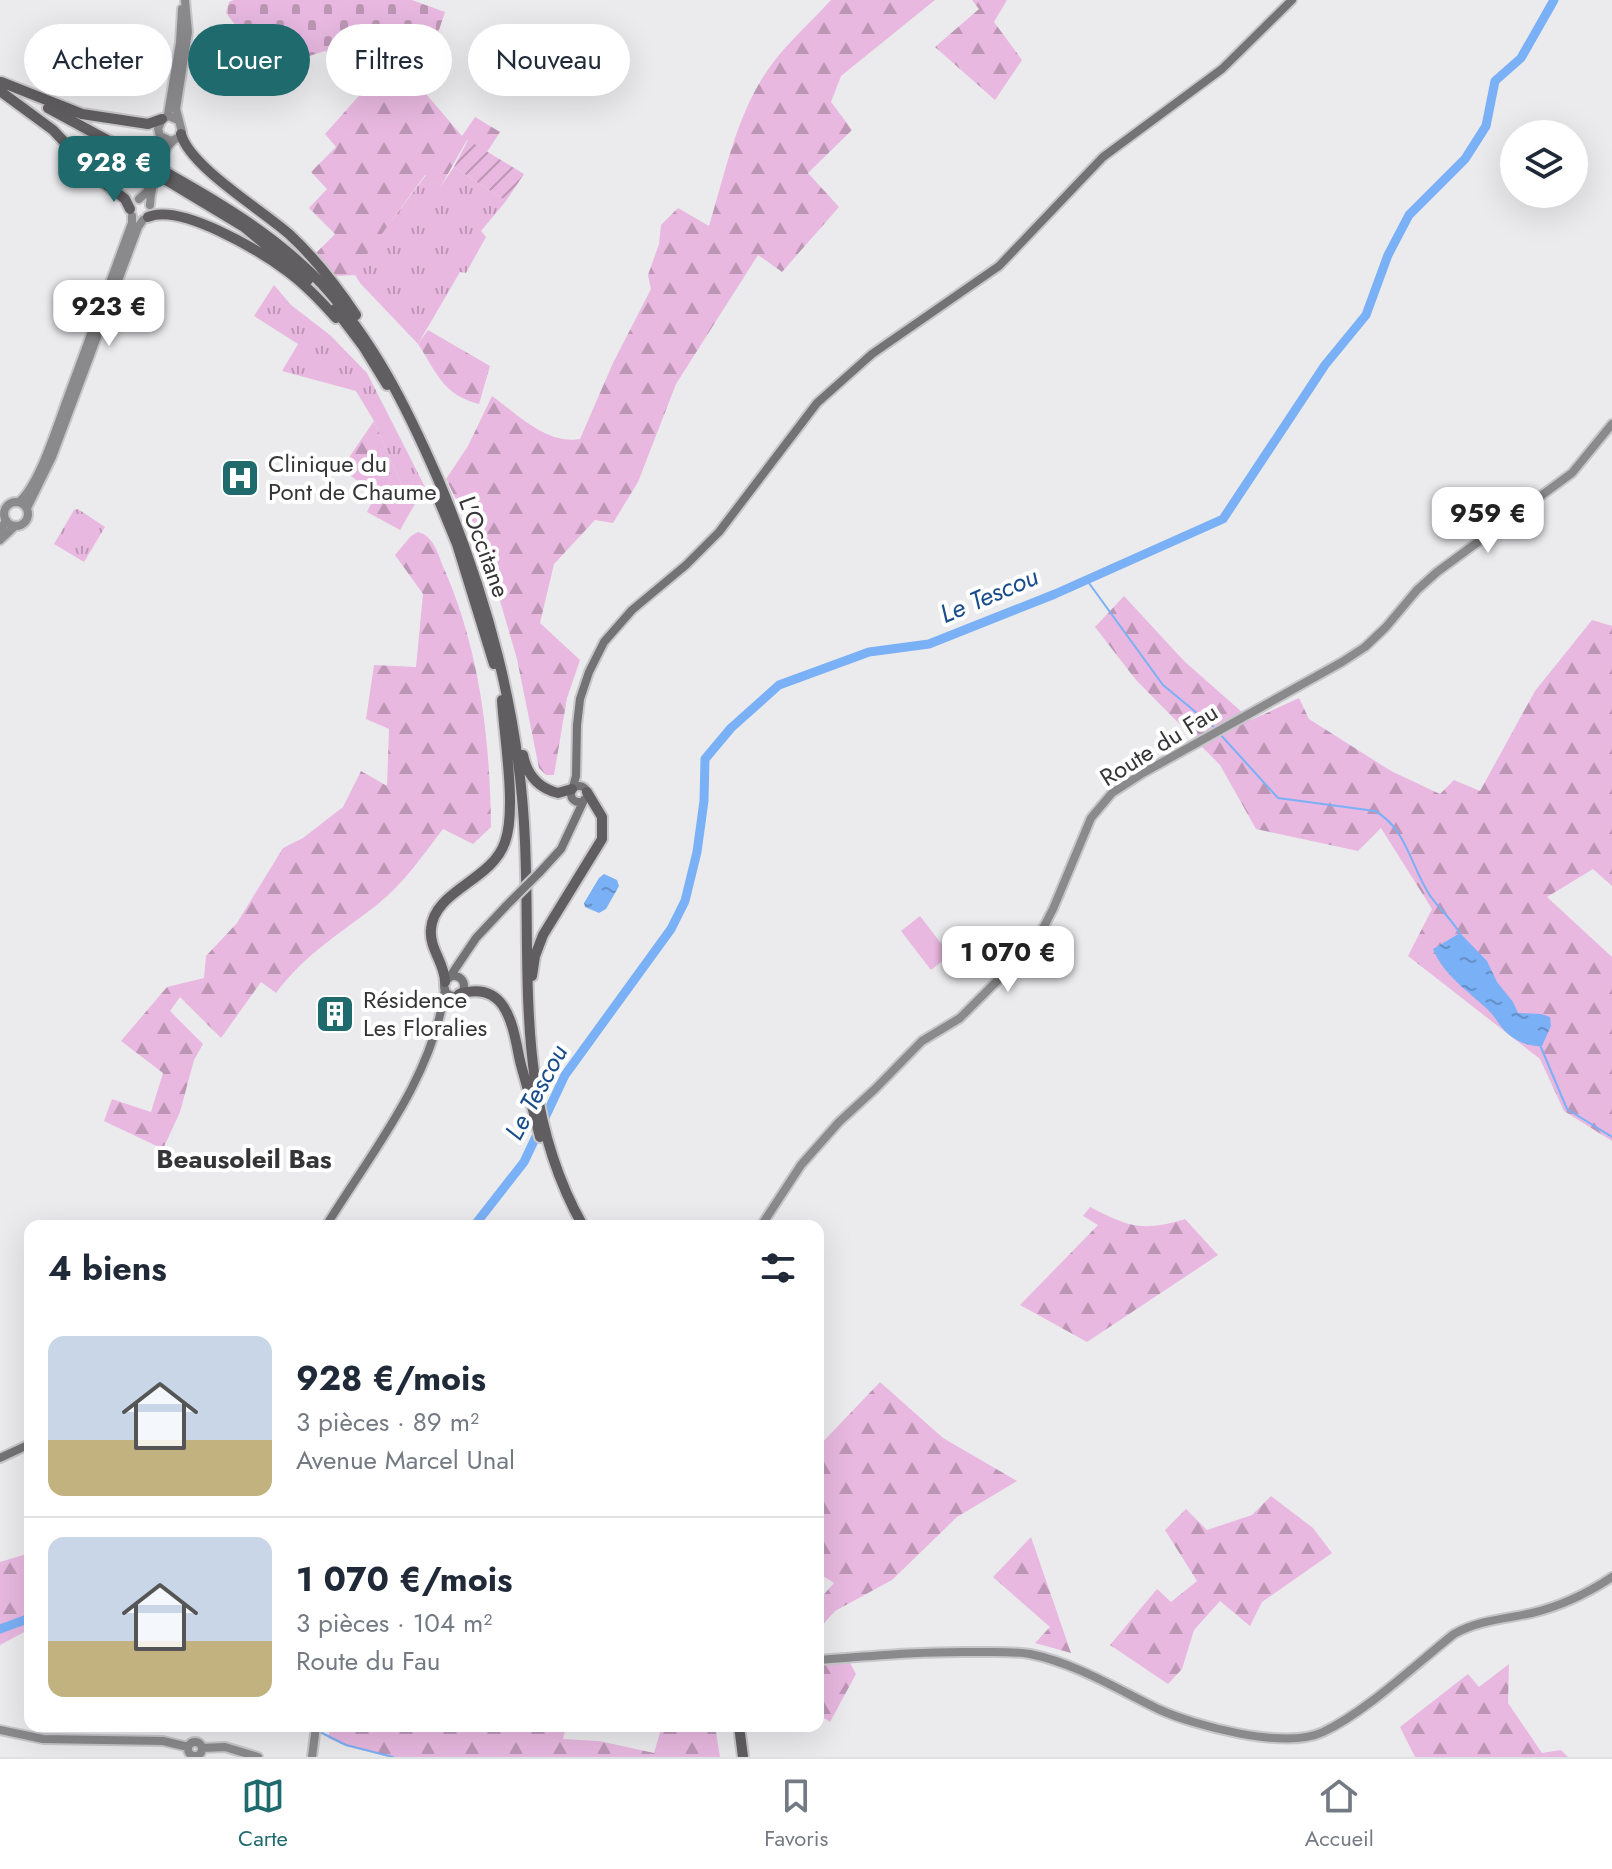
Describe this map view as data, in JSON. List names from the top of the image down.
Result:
{
  "streets": {
    "highway": ["L'Occitane"],
    "street": ["Route du Fau"]
  },
  "districts": ["Beausoleil Bas"],
  "water": ["Le Tescou"],
  "places": {
    "hospital": ["Clinique du Pont de Chaume"],
    "building": ["Résidence Les Floralies"]
  },
  "page": {
    "chip": [
      "Acheter",
      "Louer",
      "Filtres",
      "Nouveau"
    ],
    "price": [
      "928 €",
      "923 €",
      "959 €",
      "1 070 €"
    ],
    "heading": "4 biens",
    "list": [
      {
        "name": "928 €/mois",
        "note": "3 pièces · 89 m² · Avenue Marcel Unal"
      },
      {
        "name": "1 070 €/mois",
        "note": "3 pièces · 104 m² · Route du Fau"
      }
    ],
    "tabs": ["Carte", "Favoris", "Accueil"]
  }
}
